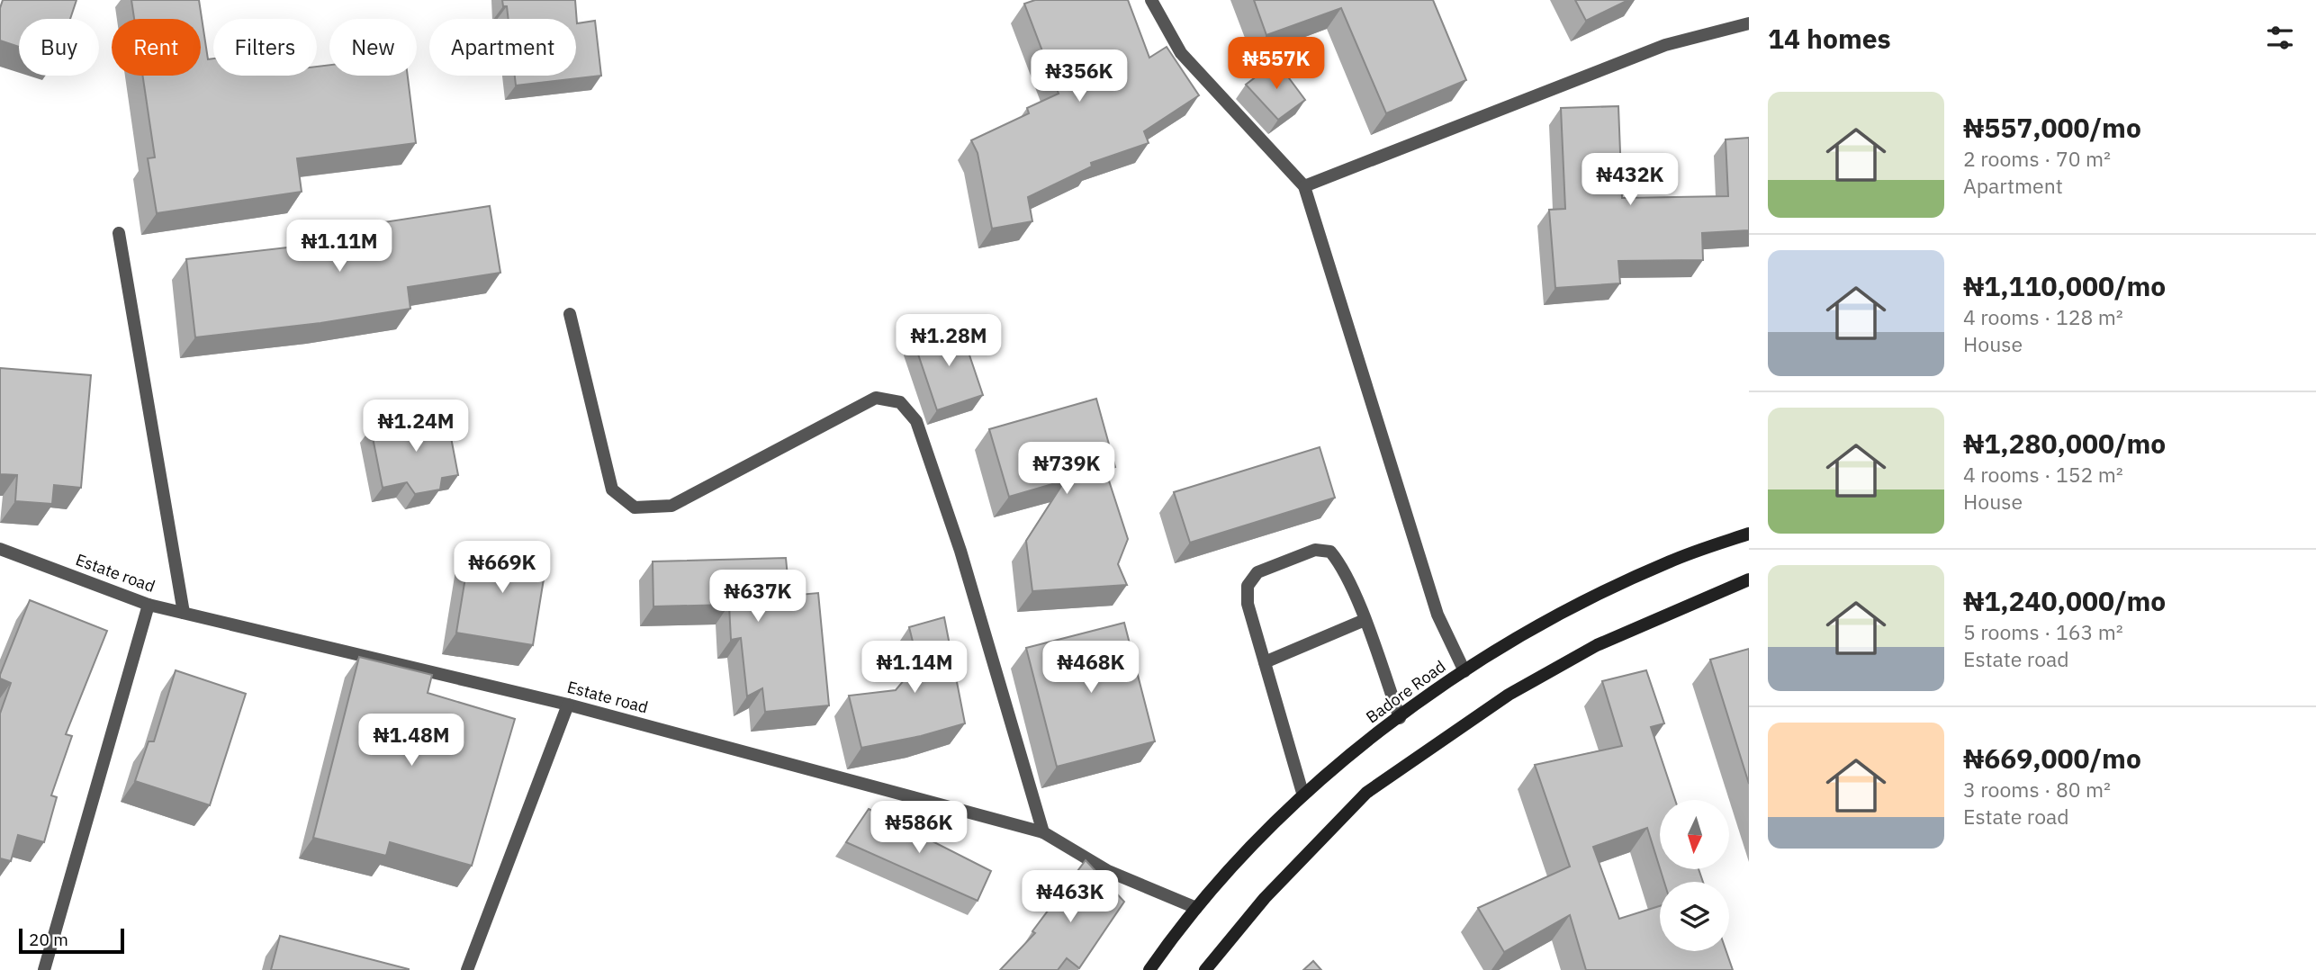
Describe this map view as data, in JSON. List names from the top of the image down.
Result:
{
  "streets": {
    "main road": ["Badore Road"],
    "street": ["Estate road"]
  },
  "crossings": [
    ["Estate road", "Badore Road"]
  ],
  "scale_bar": "20 m",
  "north": "bottom",
  "page": {
    "heading": "14 homes",
    "chip": [
      "Buy",
      "Rent",
      "Filters",
      "New",
      "Apartment"
    ],
    "price": [
      "₦557K",
      "₦356K",
      "₦432K",
      "₦1.11M",
      "₦1.28M",
      "₦1.24M",
      "₦739K",
      "₦669K",
      "₦637K",
      "₦1.14M",
      "₦468K",
      "₦1.48M",
      "₦586K",
      "₦463K"
    ],
    "list": [
      {
        "name": "₦557,000/mo",
        "note": "2 rooms · 70 m² · Apartment"
      },
      {
        "name": "₦1,110,000/mo",
        "note": "4 rooms · 128 m² · House"
      },
      {
        "name": "₦1,280,000/mo",
        "note": "4 rooms · 152 m² · House"
      },
      {
        "name": "₦1,240,000/mo",
        "note": "5 rooms · 163 m² · Estate road"
      },
      {
        "name": "₦669,000/mo",
        "note": "3 rooms · 80 m² · Estate road"
      }
    ],
    "scale": "20 m"
  }
}
